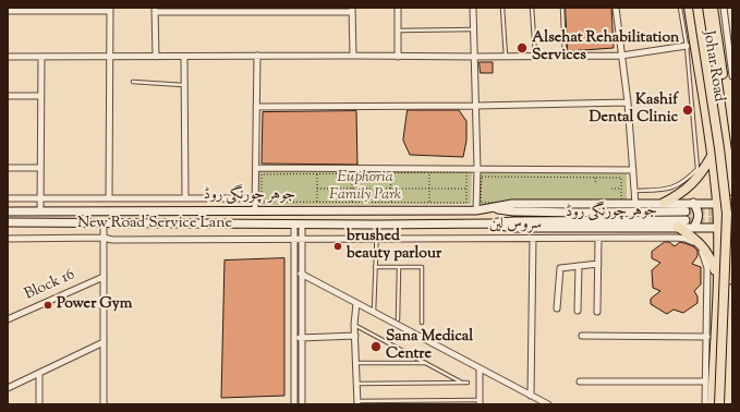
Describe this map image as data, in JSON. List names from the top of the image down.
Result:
{
  "streets": {
    "main road": ["Johar Road", "جوہر چورنگی روڈ"],
    "street": ["New Road Service Lane", "سروس لین", "Block 16"]
  },
  "crossings": [
    ["Johar Road", "جوہر چورنگی روڈ"],
    ["New Road Service Lane", "سروس لین"]
  ],
  "parks": ["Euphoria Family Park"],
  "places": [
    "Alsehat Rehabilitation Services",
    "Kashif Dental Clinic",
    "brushed beauty parlour",
    "Power Gym",
    "Sana Medical Centre"
  ]
}
